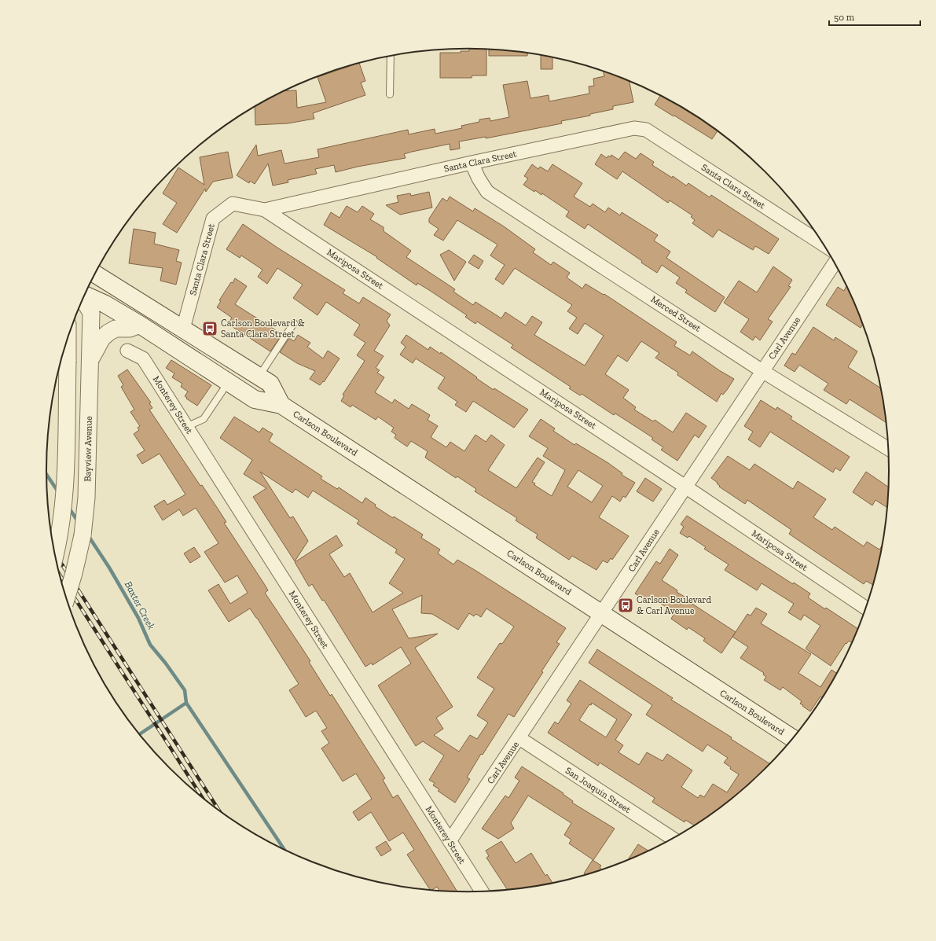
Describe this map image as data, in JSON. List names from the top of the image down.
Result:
{
  "streets": {
    "main road": ["Carlson Boulevard"],
    "street": [
      "Santa Clara Street",
      "Mariposa Street",
      "Merced Street",
      "Carl Avenue",
      "Monterey Street",
      "Bayview Avenue",
      "San Joaquin Street"
    ]
  },
  "crossings": [
    ["Santa Clara Street", "Mariposa Street"],
    ["Santa Clara Street", "Merced Street"],
    ["Santa Clara Street", "Carlson Boulevard"],
    ["Mariposa Street", "Carl Avenue"],
    ["Merced Street", "Carl Avenue"],
    ["Carl Avenue", "Monterey Street"],
    ["Carl Avenue", "Carlson Boulevard"],
    ["Carl Avenue", "San Joaquin Street"]
  ],
  "water": ["Baxter Creek"],
  "places": {
    "bus stop": ["Carlson Boulevard & Santa Clara Street", "Carlson Boulevard & Carl Avenue"]
  },
  "scale_bar": "50 m"
}
